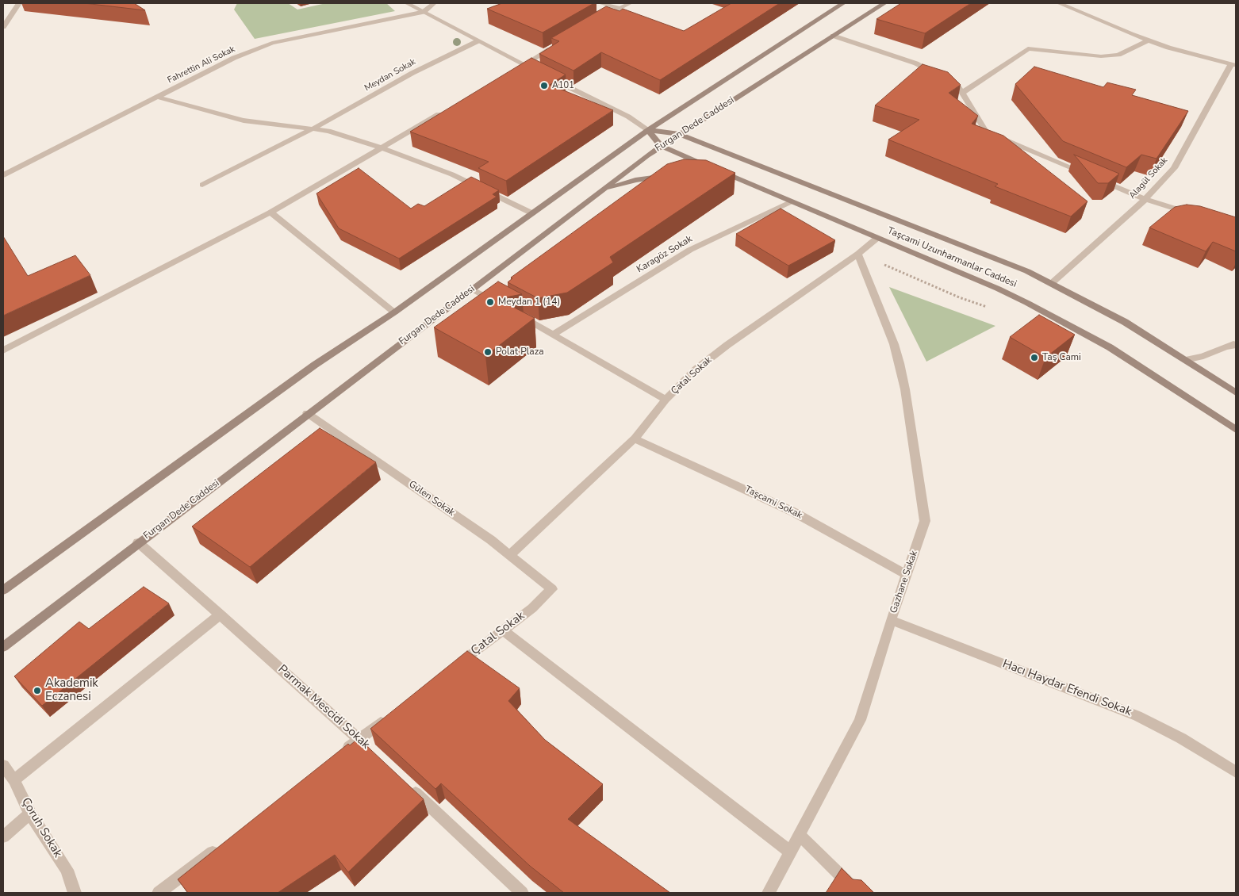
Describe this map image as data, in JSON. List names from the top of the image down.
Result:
{
  "streets": {
    "main road": ["Furgan Dede Caddesi", "Taşcami Uzunharmanlar Caddesi"],
    "street": [
      "Fahrettin Ali Sokak",
      "Meydan Sokak",
      "Alagül Sokak",
      "Karagöz Sokak",
      "Çatal Sokak",
      "Gülen Sokak",
      "Taşcami Sokak",
      "Gazhane Sokak",
      "Hacı Haydar Efendi Sokak",
      "Parmak Mescidi Sokak",
      "Çoruh Sokak"
    ]
  },
  "crossings": [
    ["Furgan Dede Caddesi", "Taşcami Uzunharmanlar Caddesi"],
    ["Furgan Dede Caddesi", "Gülen Sokak"],
    ["Furgan Dede Caddesi", "Parmak Mescidi Sokak"],
    ["Alagül Sokak", "Taşcami Uzunharmanlar Caddesi"],
    ["Karagöz Sokak", "Taşcami Uzunharmanlar Caddesi"],
    ["Taşcami Uzunharmanlar Caddesi", "Çatal Sokak"],
    ["Çatal Sokak", "Gülen Sokak"],
    ["Çatal Sokak", "Taşcami Sokak"],
    ["Çatal Sokak", "Gazhane Sokak"],
    ["Taşcami Sokak", "Gazhane Sokak"],
    ["Gazhane Sokak", "Hacı Haydar Efendi Sokak"]
  ],
  "places": [
    "A101",
    "Meydan 1 (14)",
    "Polat Plaza",
    "Taş Cami",
    "Akademik Eczanesi"
  ]
}
